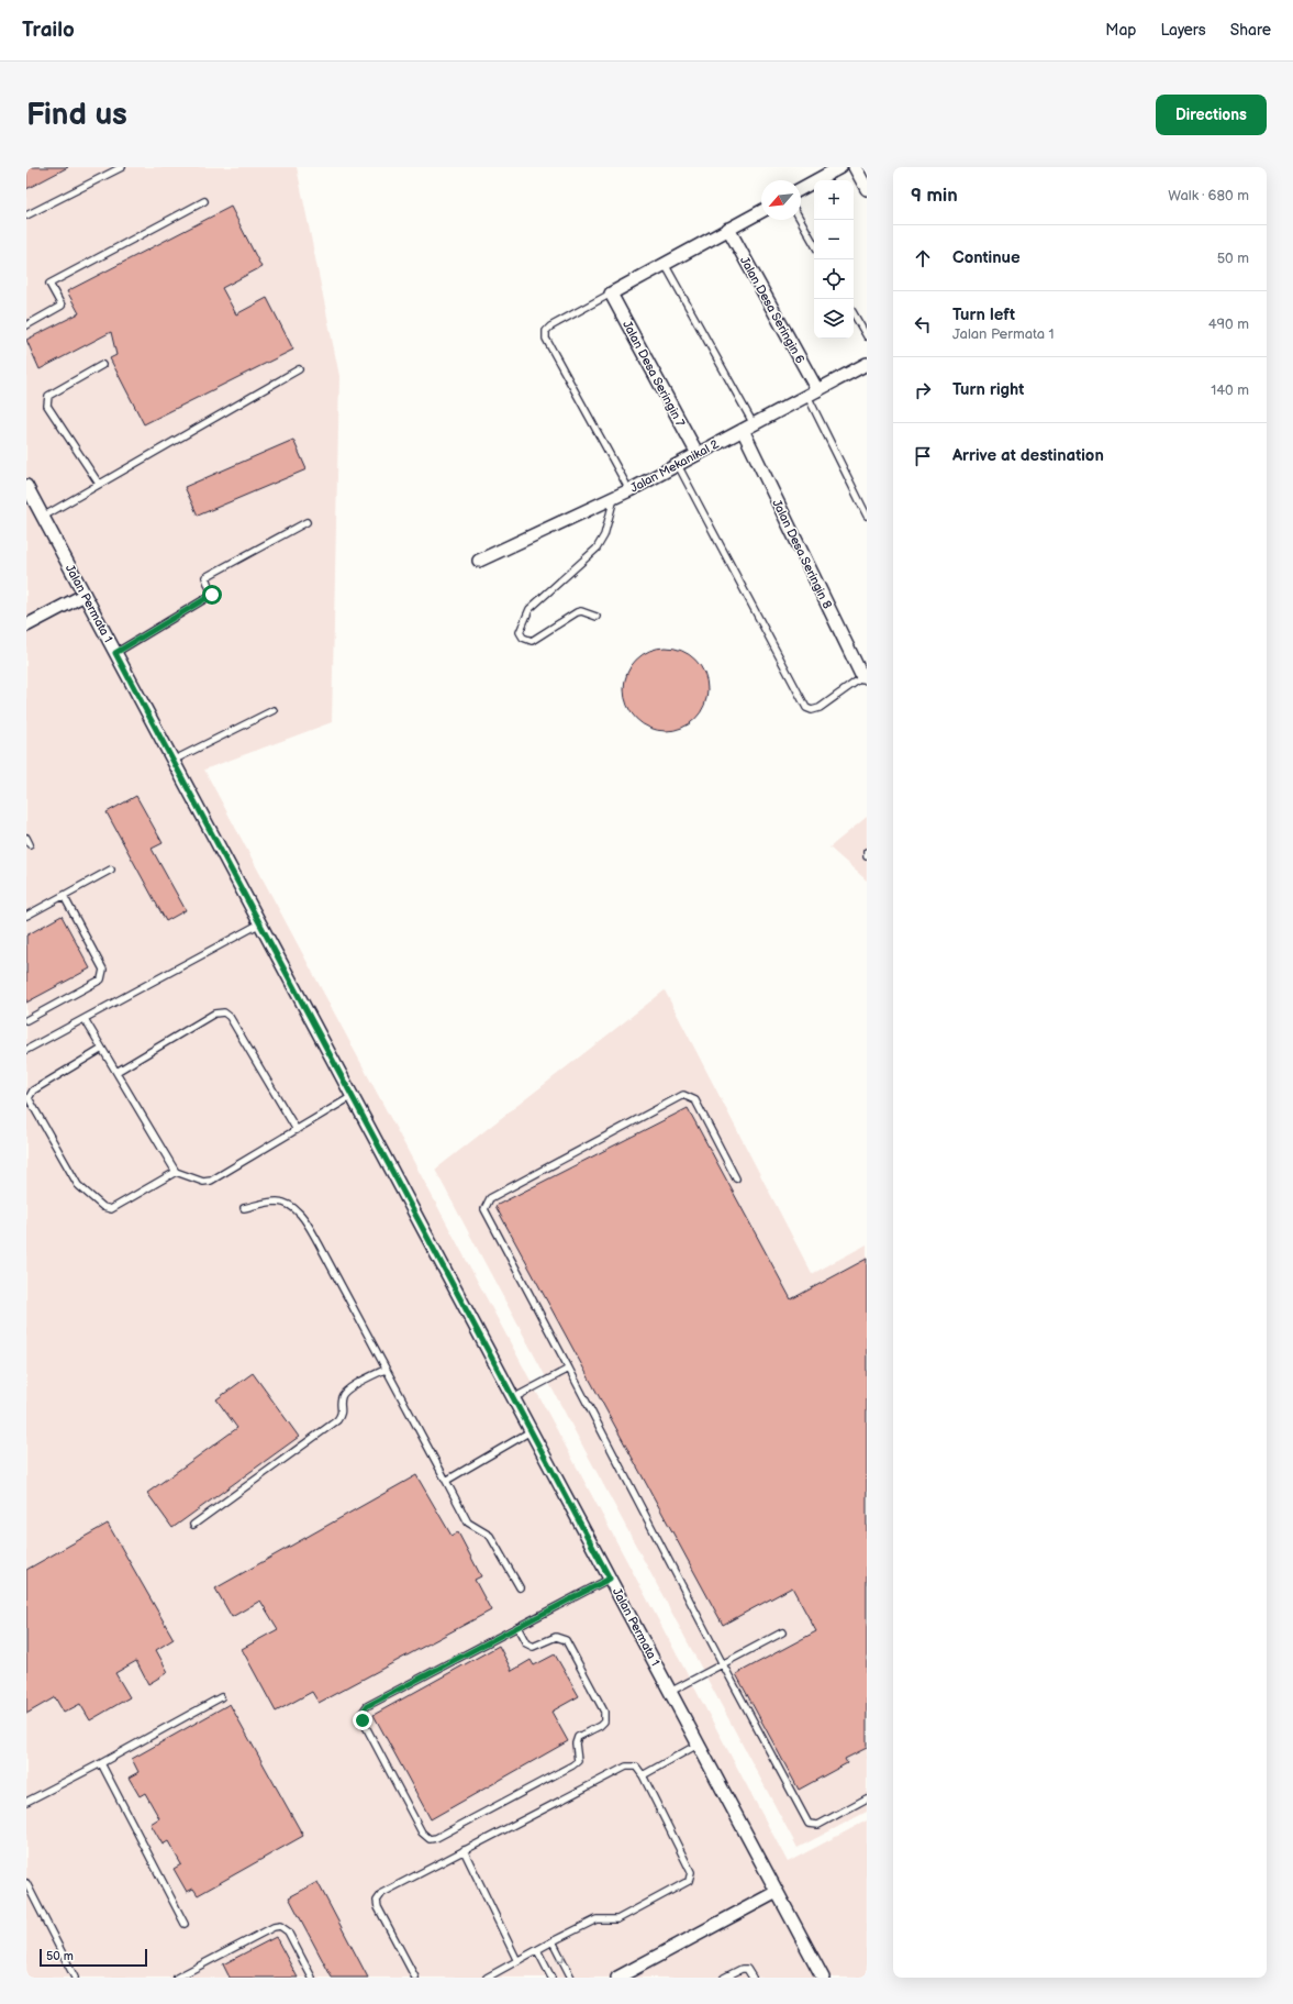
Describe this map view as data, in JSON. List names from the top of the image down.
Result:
{
  "streets": {
    "street": [
      "Jalan Desa Seringin 6",
      "Jalan Desa Seringin 7",
      "Jalan Mekanikal 2",
      "Jalan Desa Seringin 8",
      "Jalan Permata 1"
    ]
  },
  "crossings": [
    ["Jalan Desa Seringin 6", "Jalan Mekanikal 2"],
    ["Jalan Desa Seringin 7", "Jalan Mekanikal 2"],
    ["Jalan Mekanikal 2", "Jalan Desa Seringin 8"]
  ],
  "scale_bar": "50 m",
  "north": "bottom left",
  "page": {
    "header": "Trailo",
    "nav": ["Map", "Layers", "Share"],
    "buttons": "Directions",
    "title": "Find us",
    "heading": ["9 min", "Walk · 680 m"],
    "map_buttons": ["+", "−"],
    "list": [
      ["Continue", "50 m"],
      ["Turn left", "Jalan Permata 1", "490 m"],
      ["Turn right", "140 m"],
      "Arrive at destination"
    ],
    "scale": "50 m"
  }
}
